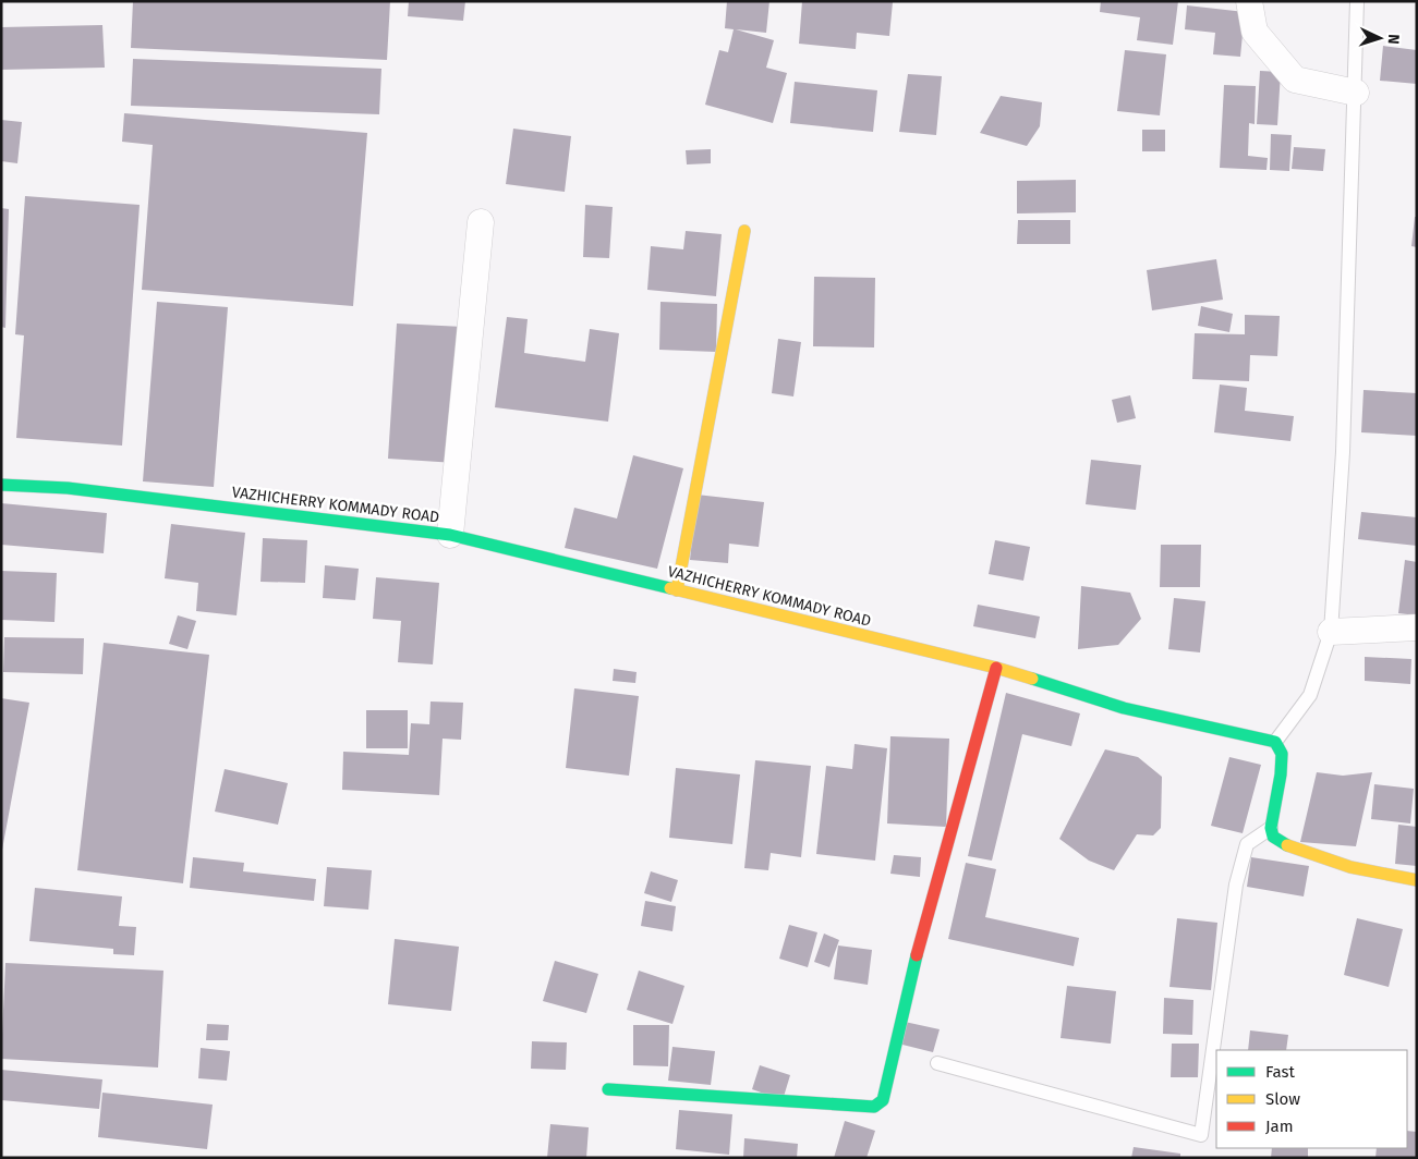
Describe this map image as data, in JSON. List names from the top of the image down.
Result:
{
  "streets": {
    "street": ["VAZHICHERRY KOMMADY ROAD"]
  },
  "legend": ["Fast", "Slow", "Jam"],
  "north": "right"
}
